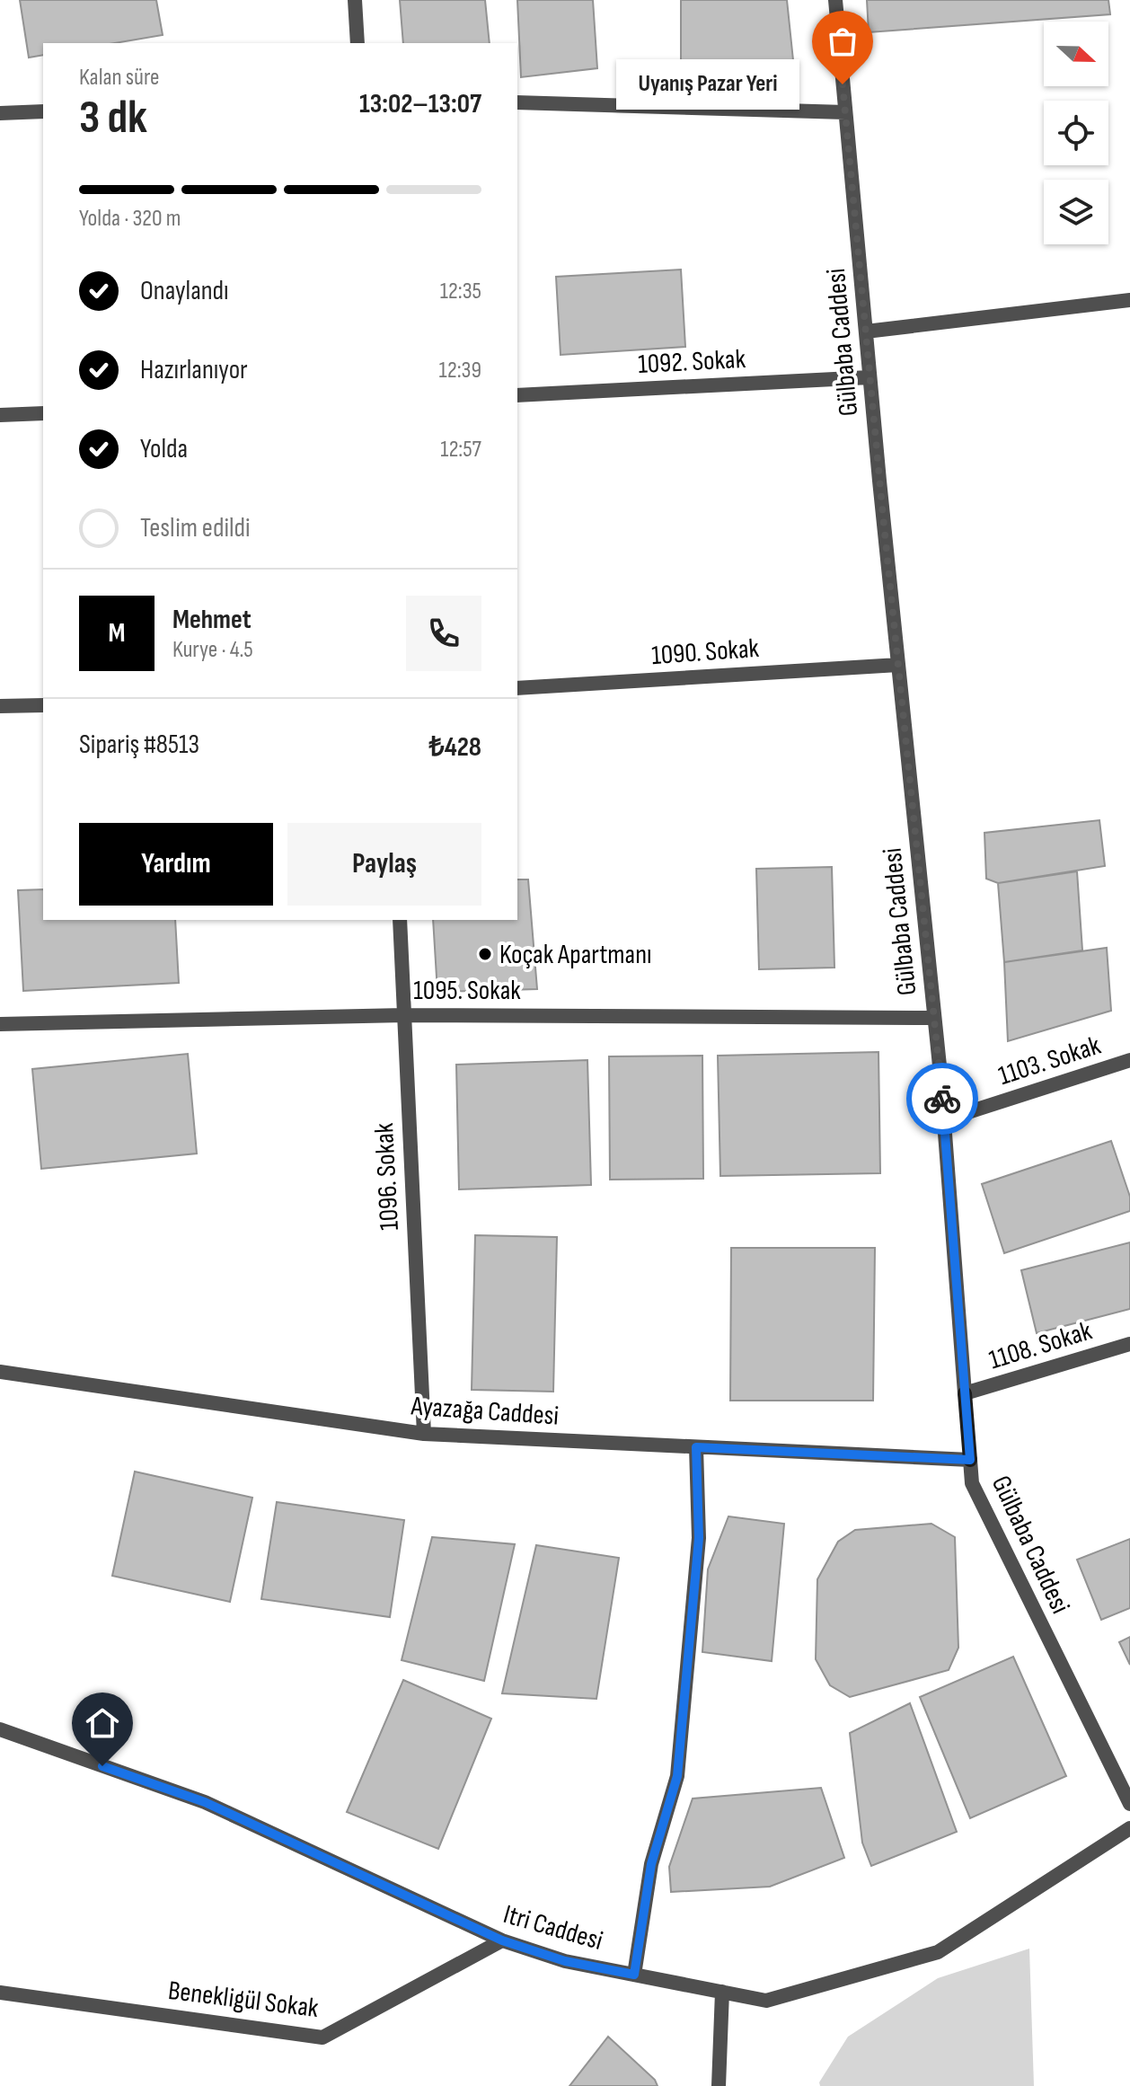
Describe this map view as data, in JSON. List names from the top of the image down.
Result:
{
  "streets": {
    "street": [
      "Gülbaba Caddesi",
      "1092. Sokak",
      "1090. Sokak",
      "1095. Sokak",
      "1103. Sokak",
      "1096. Sokak",
      "1108. Sokak",
      "Ayazağa Caddesi",
      "Itri Caddesi",
      "Benekligül Sokak"
    ]
  },
  "crossings": [
    ["Gülbaba Caddesi", "1092. Sokak"],
    ["Gülbaba Caddesi", "1090. Sokak"],
    ["Gülbaba Caddesi", "1095. Sokak"],
    ["Gülbaba Caddesi", "1103. Sokak"],
    ["Gülbaba Caddesi", "1108. Sokak"],
    ["Gülbaba Caddesi", "Ayazağa Caddesi"],
    ["1095. Sokak", "1096. Sokak"],
    ["1096. Sokak", "Ayazağa Caddesi"],
    ["Itri Caddesi", "Benekligül Sokak"]
  ],
  "places": ["Uyanış Pazar Yeri", "Koçak Apartmanı"],
  "north": "right",
  "page": {
    "heading": ["3 dk", "Kalan süre", "13:02–13:07"],
    "panel": [
      "Mehmet",
      "Kurye · 4.5",
      "Sipariş #8513",
      "₺428"
    ],
    "bubble": "Uyanış Pazar Yeri",
    "bar": "Yolda · 320 m",
    "list": [
      ["Onaylandı", "12:35"],
      ["Hazırlanıyor", "12:39"],
      ["Yolda", "12:57"],
      "Teslim edildi"
    ],
    "round": "M",
    "buttons": ["Yardım", "Paylaş"]
  }
}
